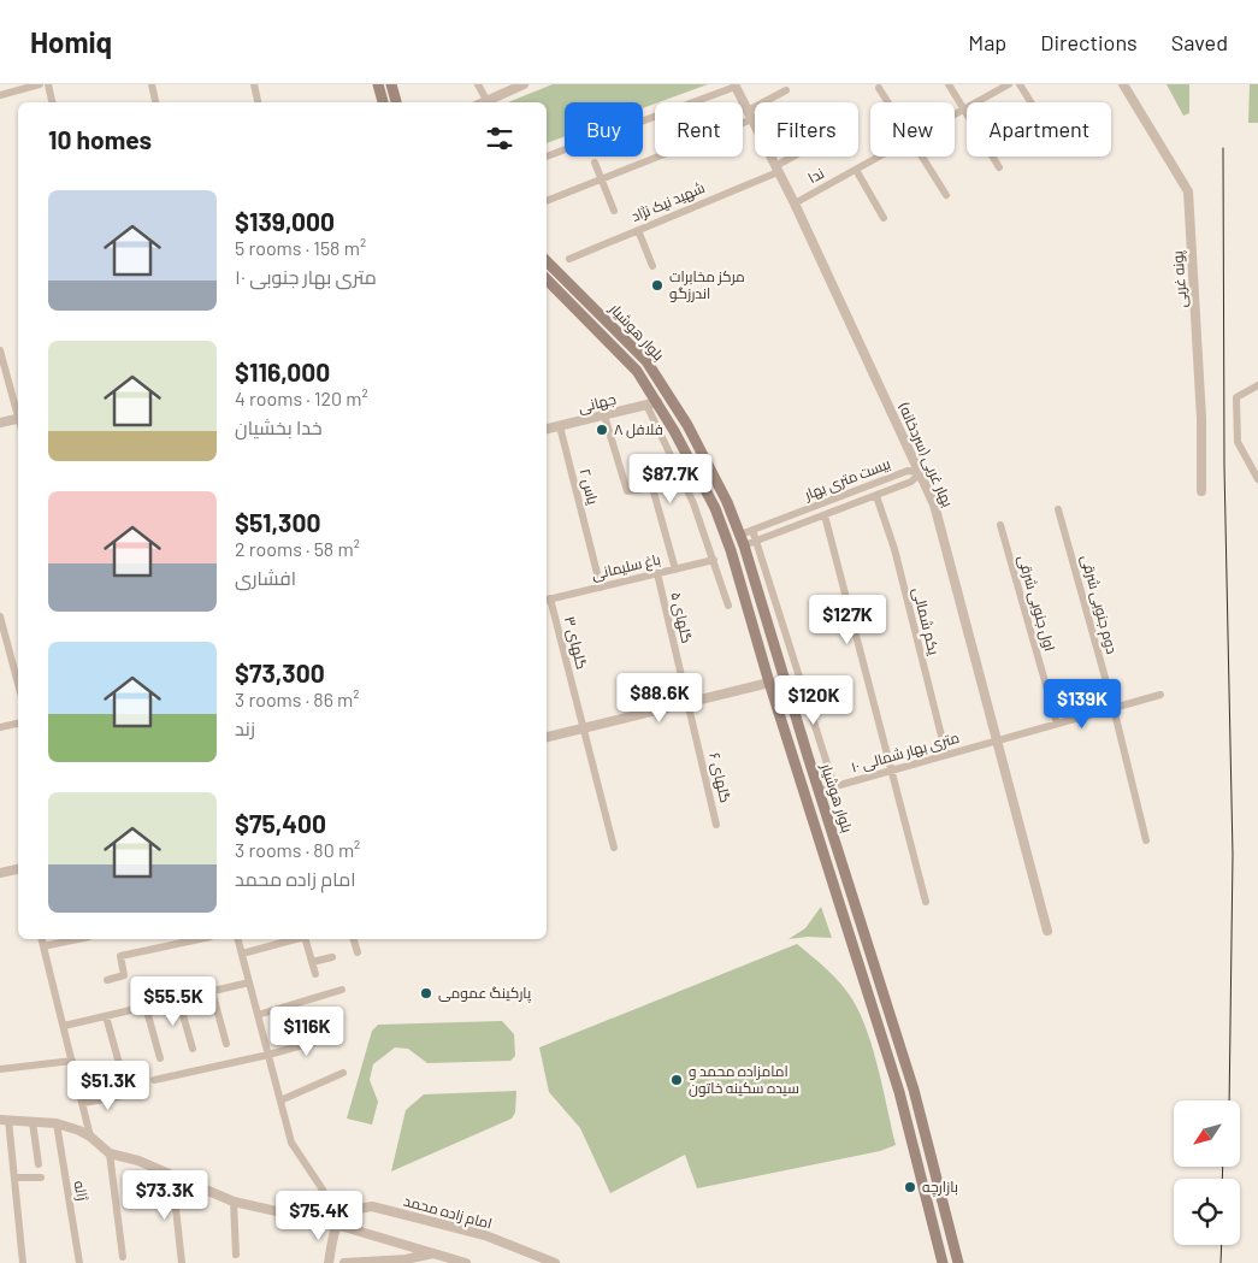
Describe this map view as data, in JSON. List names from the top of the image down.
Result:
{
  "streets": {
    "main road": ["بلوار هوشیار"],
    "street": [
      "ندا",
      "شهید نیک نژاد",
      "پونه غربی",
      "جهانی",
      "بهار غربی (سردخانه)",
      "بیست متری بهار",
      "یاس ۲",
      "باغ سلیمانی",
      "اول جنوبی شرقی",
      "دوم جنوبی شرقی",
      "گلهای ۵",
      "یکم شمالی",
      "گلهای ۳",
      "۱۰ متری بهار شمالی",
      "گلهای ۶",
      "ژاله",
      "امام زاده محمد"
    ]
  },
  "crossings": [
    ["ندا", "بهار غربی (سردخانه)"],
    ["شهید نیک نژاد", "بهار غربی (سردخانه)"],
    ["بلوار هوشیار", "جهانی"],
    ["بلوار هوشیار", "بیست متری بهار"],
    ["بلوار هوشیار", "۱۰ متری بهار شمالی"],
    ["جهانی", "یاس ۲"],
    ["بهار غربی (سردخانه)", "بیست متری بهار"],
    ["بهار غربی (سردخانه)", "۱۰ متری بهار شمالی"],
    ["بیست متری بهار", "یکم شمالی"],
    ["یاس ۲", "باغ سلیمانی"],
    ["باغ سلیمانی", "گلهای ۵"],
    ["باغ سلیمانی", "گلهای ۳"],
    ["اول جنوبی شرقی", "۱۰ متری بهار شمالی"],
    ["دوم جنوبی شرقی", "۱۰ متری بهار شمالی"],
    ["گلهای ۵", "گلهای ۶"],
    ["یکم شمالی", "۱۰ متری بهار شمالی"]
  ],
  "places": [
    "مرکز مخابرات اندرزگو",
    "فلافل ۸",
    "پارکینگ عمومی",
    "امامزاده محمد و سیده سکینه خاتون",
    "بازارچه"
  ],
  "north": "bottom left",
  "page": {
    "header": "Homiq",
    "nav": ["Map", "Directions", "Saved"],
    "chip": [
      "Buy",
      "Rent",
      "Filters",
      "New",
      "Apartment"
    ],
    "heading": "10 homes",
    "list": [
      {
        "name": "$139,000",
        "note": "5 rooms · 158 m² · ۱۰ متری بهار جنوبی"
      },
      {
        "name": "$116,000",
        "note": "4 rooms · 120 m² · خدا بخشیان"
      },
      {
        "name": "$51,300",
        "note": "2 rooms · 58 m² · افشاری"
      },
      {
        "name": "$73,300",
        "note": "3 rooms · 86 m² · زند"
      },
      {
        "name": "$75,400",
        "note": "3 rooms · 80 m² · امام زاده محمد"
      }
    ],
    "price": [
      "$87.7K",
      "$127K",
      "$88.6K",
      "$120K",
      "$139K",
      "$55.5K",
      "$116K",
      "$51.3K",
      "$73.3K",
      "$75.4K"
    ]
  }
}
